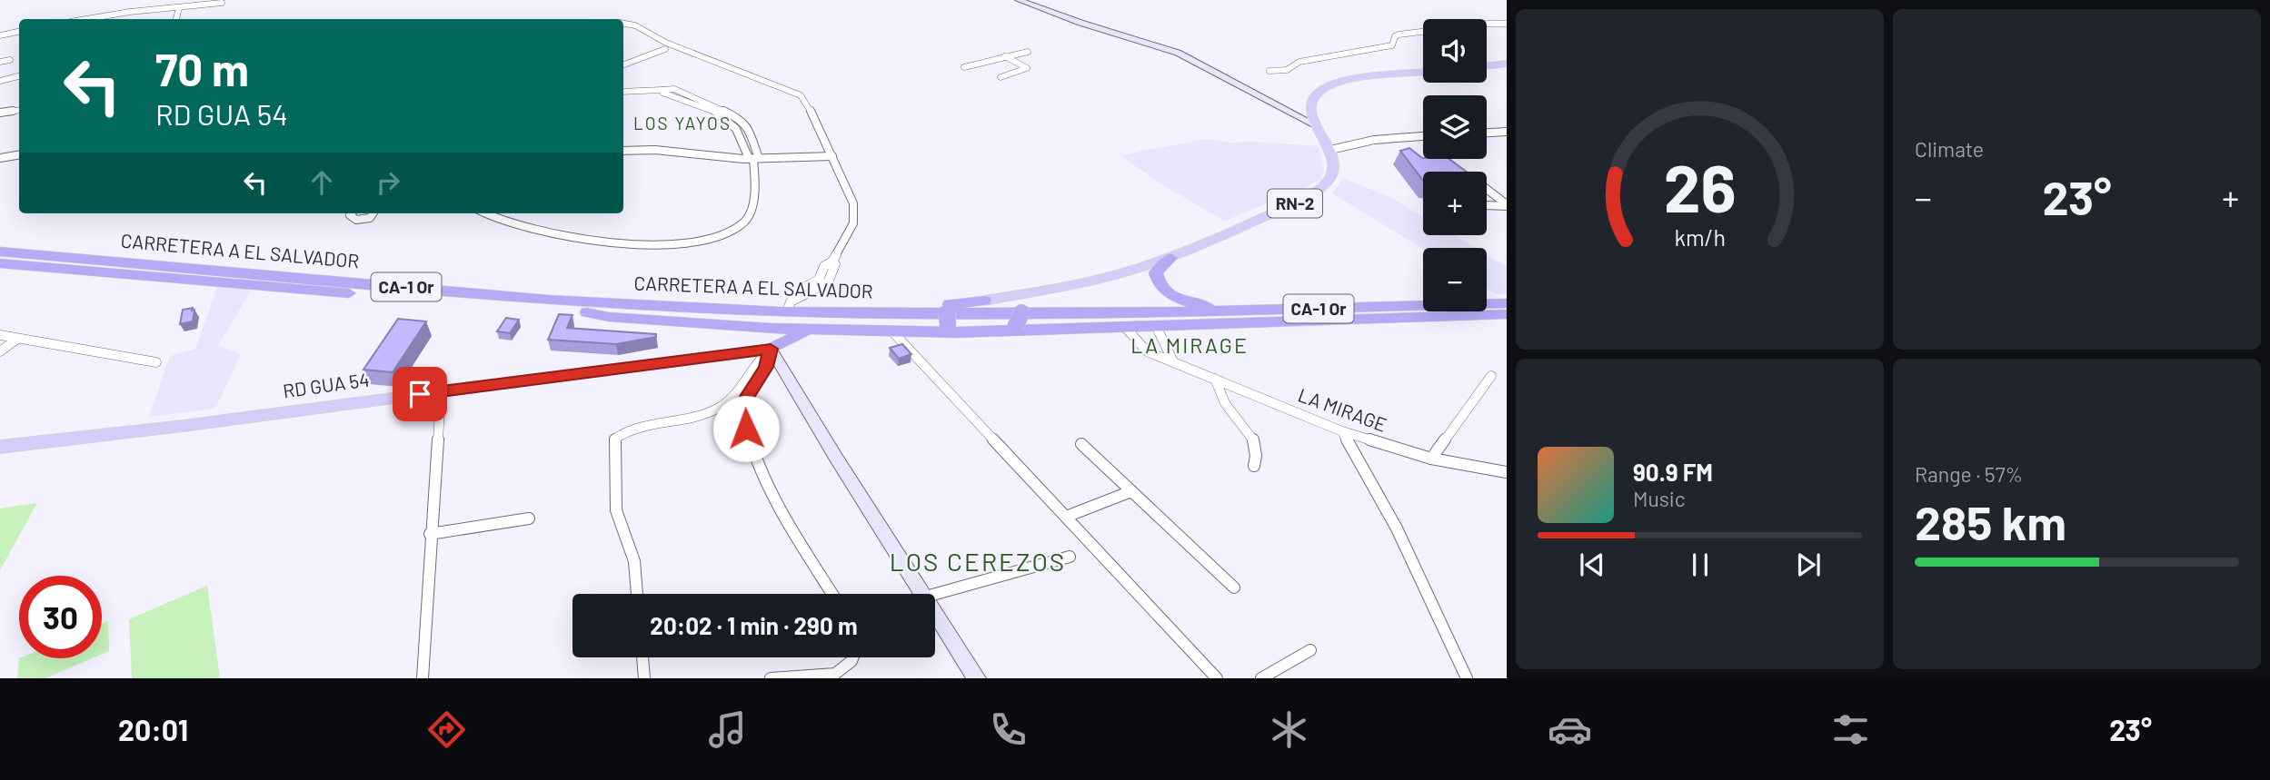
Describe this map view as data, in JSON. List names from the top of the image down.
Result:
{
  "streets": {
    "highway": ["CARRETERA A EL SALVADOR", "CA-1 Or"],
    "main road": ["RN-2", "RD GUA 54"],
    "street": ["LA MIRAGE"]
  },
  "districts": ["LOS YAYOS", "LA MIRAGE", "LOS CEREZOS"],
  "page": {
    "tile": [
      "Climate",
      ["Range · 57%", "285 km"]
    ],
    "map_buttons": ["+", "−"],
    "turn": ["70 m", "RD GUA 54"],
    "heat": ["−", "23°", "+"],
    "song": ["90.9 FM", "Music"],
    "limit": "30",
    "trip": "20:02 · 1 min · 290 m",
    "tabs": ["20:01", "23°"],
    "gauge": ["26", "km/h"]
  }
}
